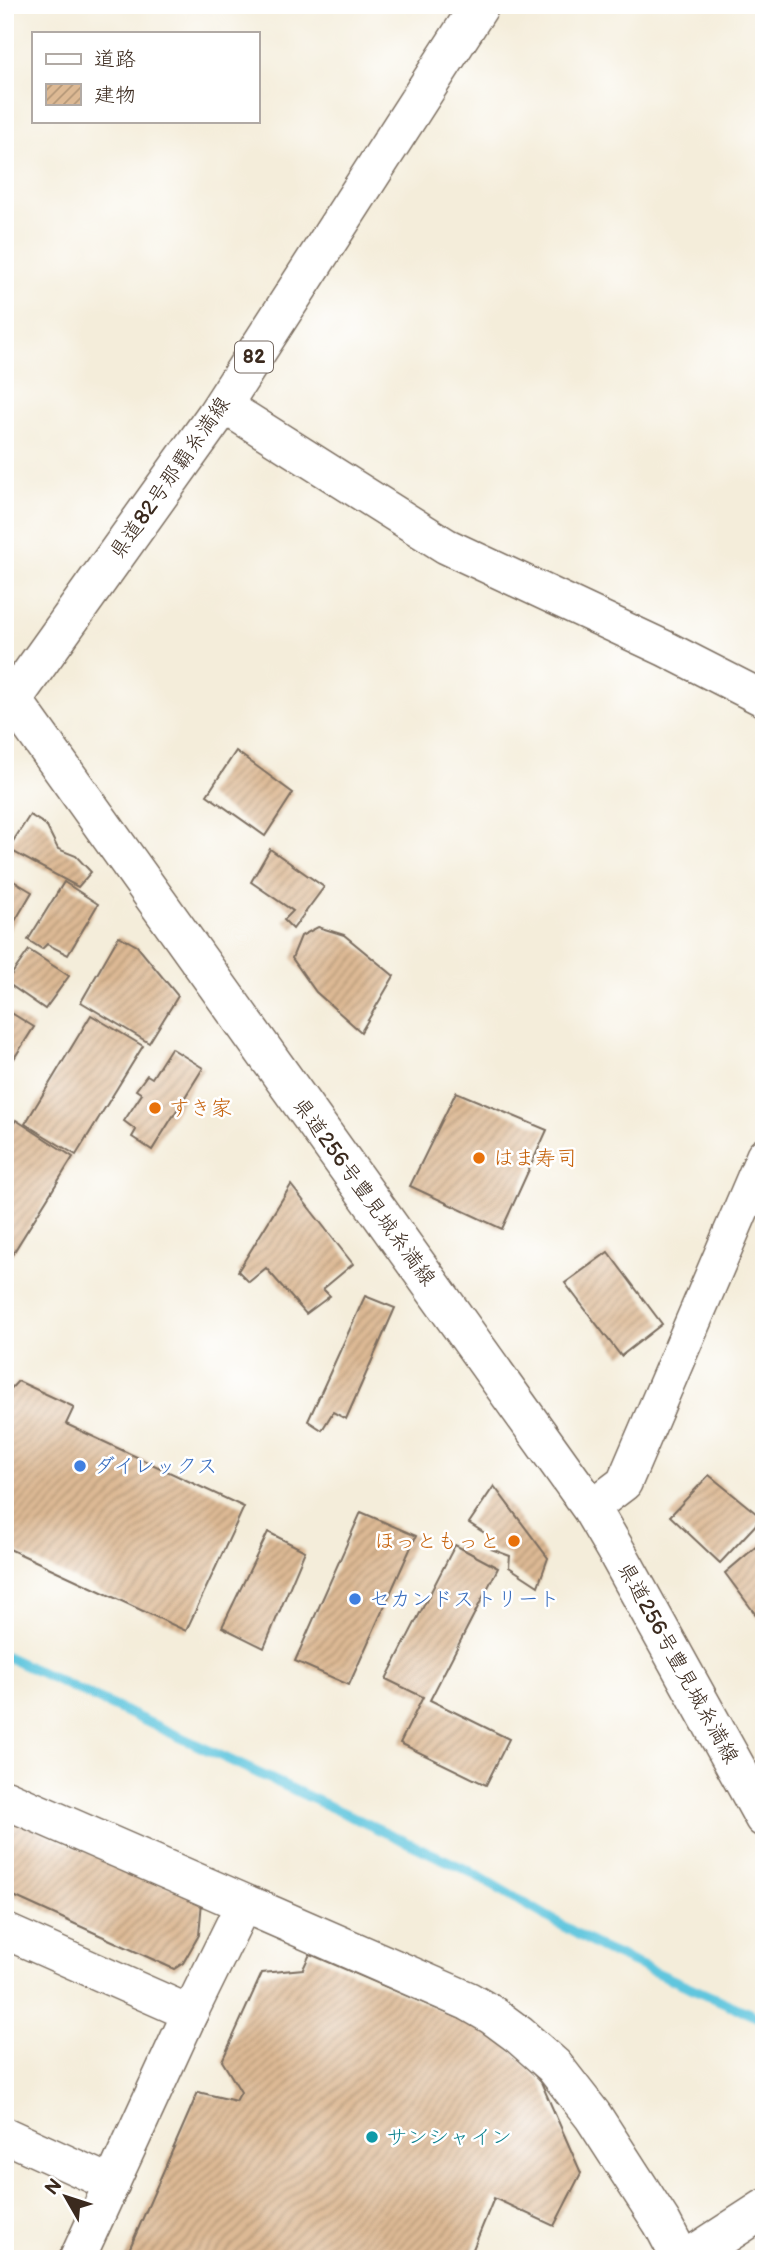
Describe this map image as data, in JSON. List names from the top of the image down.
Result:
{
  "streets": {
    "main road": ["82", "県道82号那覇糸満線", "県道256号豊見城糸満線"]
  },
  "crossings": [
    ["県道82号那覇糸満線", "県道256号豊見城糸満線"]
  ],
  "places": [
    "すき家",
    "はま寿司",
    "ダイレックス",
    "ほっともっと",
    "セカンドストリート",
    "サンシャイン"
  ],
  "legend": ["道路", "建物"],
  "north": "top left"
}
